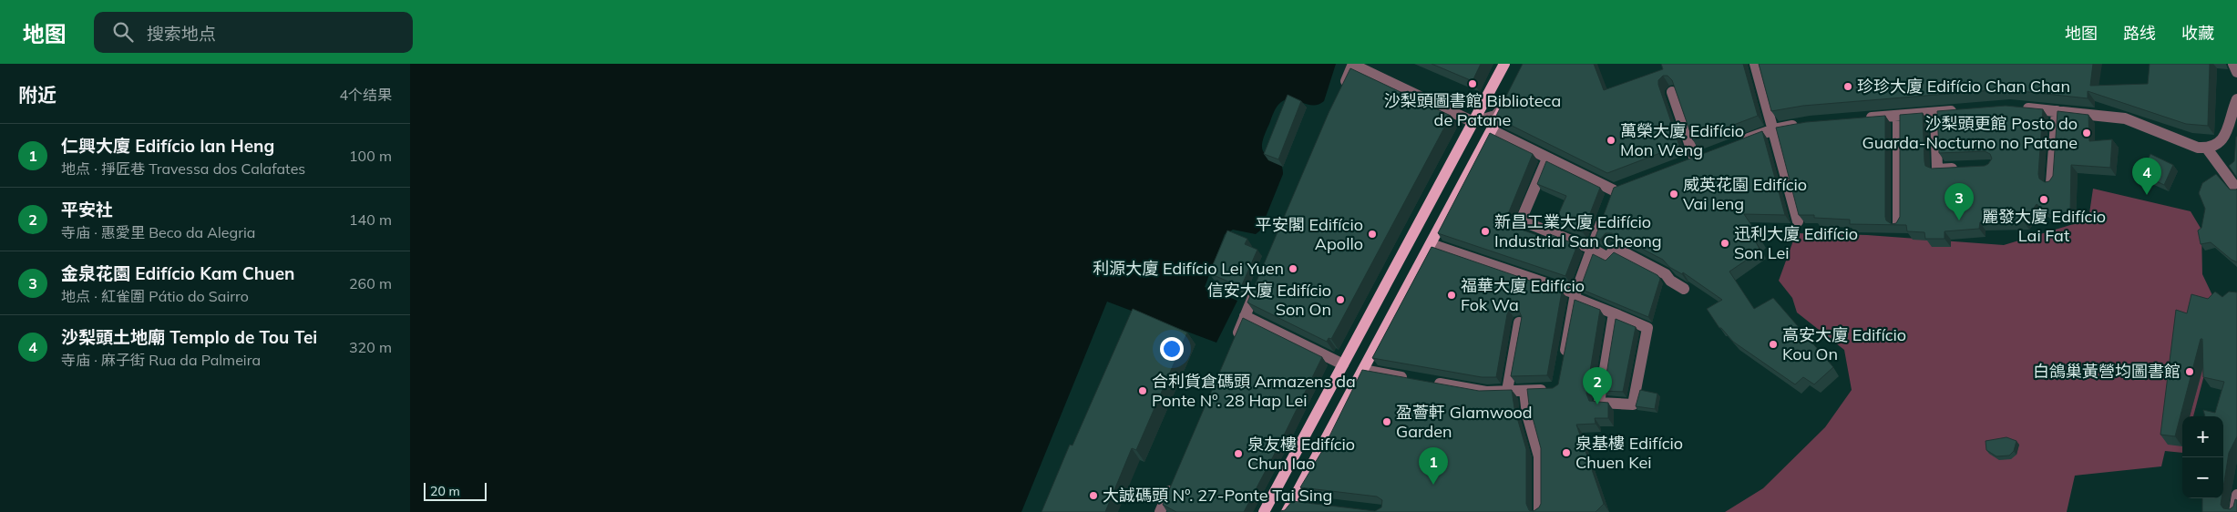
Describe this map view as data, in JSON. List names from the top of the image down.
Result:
{
  "places": [
    "沙梨頭圖書館 Biblioteca de Patane",
    "珍珍大廈 Edifício Chan Chan",
    "沙梨頭更館 Posto do Guarda-Nocturno no Patane",
    "萬榮大廈 Edifício Mon Weng",
    "威英花園 Edifício Vai Ieng",
    "麗發大廈 Edifício Lai Fat",
    "新昌工業大廈 Edifício Industrial San Cheong",
    "平安閣 Edifício Apollo",
    "迅利大廈 Edifício Son Lei",
    "利源大廈 Edifício Lei Yuen",
    "福華大廈 Edifício Fok Wa",
    "信安大廈 Edifício Son On",
    "高安大廈 Edifício Kou On",
    "白鴿巢黃營均圖書館",
    "合利貨倉碼頭 Armazens da Ponte Nº. 28 Hap Lei",
    "盈薈軒 Glamwood Garden",
    "泉基樓 Edifício Chuen Kei",
    "泉友樓 Edifício Chun Iao",
    "大誠碼頭 Nº. 27-Ponte Tai Sing"
  ],
  "scale_bar": "20 m",
  "page": {
    "header": "地图",
    "search": "搜索地点",
    "nav": ["地图", "路线", "收藏"],
    "heading": ["附近", "4个结果"],
    "list": [
      {
        "mark": "1",
        "name": "仁興大廈 Edifício Ian Heng",
        "note": "地点 · 掙匠巷 Travessa dos Calafates",
        "value": "100 m"
      },
      {
        "mark": "2",
        "name": "平安社",
        "note": "寺庙 · 惠愛里 Beco da Alegria",
        "value": "140 m"
      },
      {
        "mark": "3",
        "name": "金泉花園 Edifício Kam Chuen",
        "note": "地点 · 紅雀圍 Pátio do Sairro",
        "value": "260 m"
      },
      {
        "mark": "4",
        "name": "沙梨頭土地廟 Templo de Tou Tei",
        "note": "寺庙 · 麻子街 Rua da Palmeira",
        "value": "320 m"
      }
    ],
    "pins": [
      "4",
      "3",
      "2",
      "1"
    ],
    "map_buttons": ["+", "−"],
    "scale": "20 m"
  }
}
